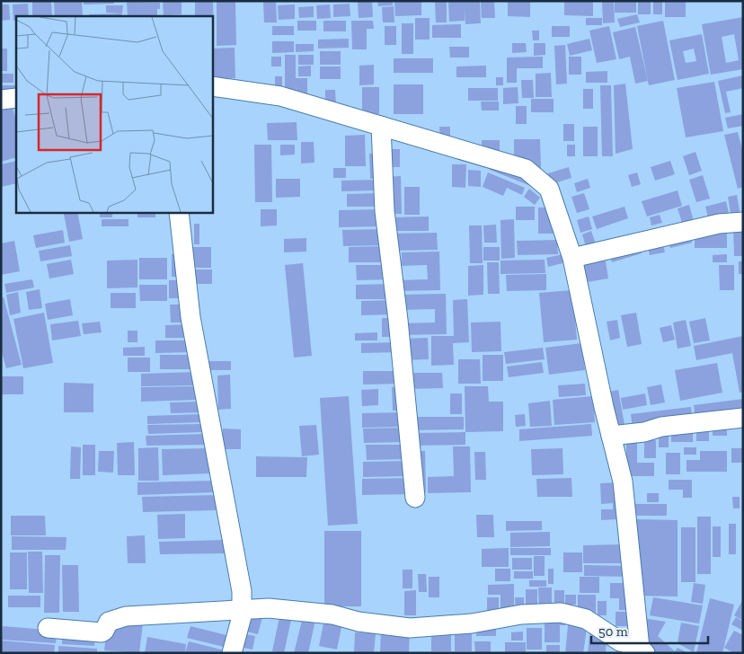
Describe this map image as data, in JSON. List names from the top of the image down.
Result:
{
  "scale_bar": "50 m"
}
